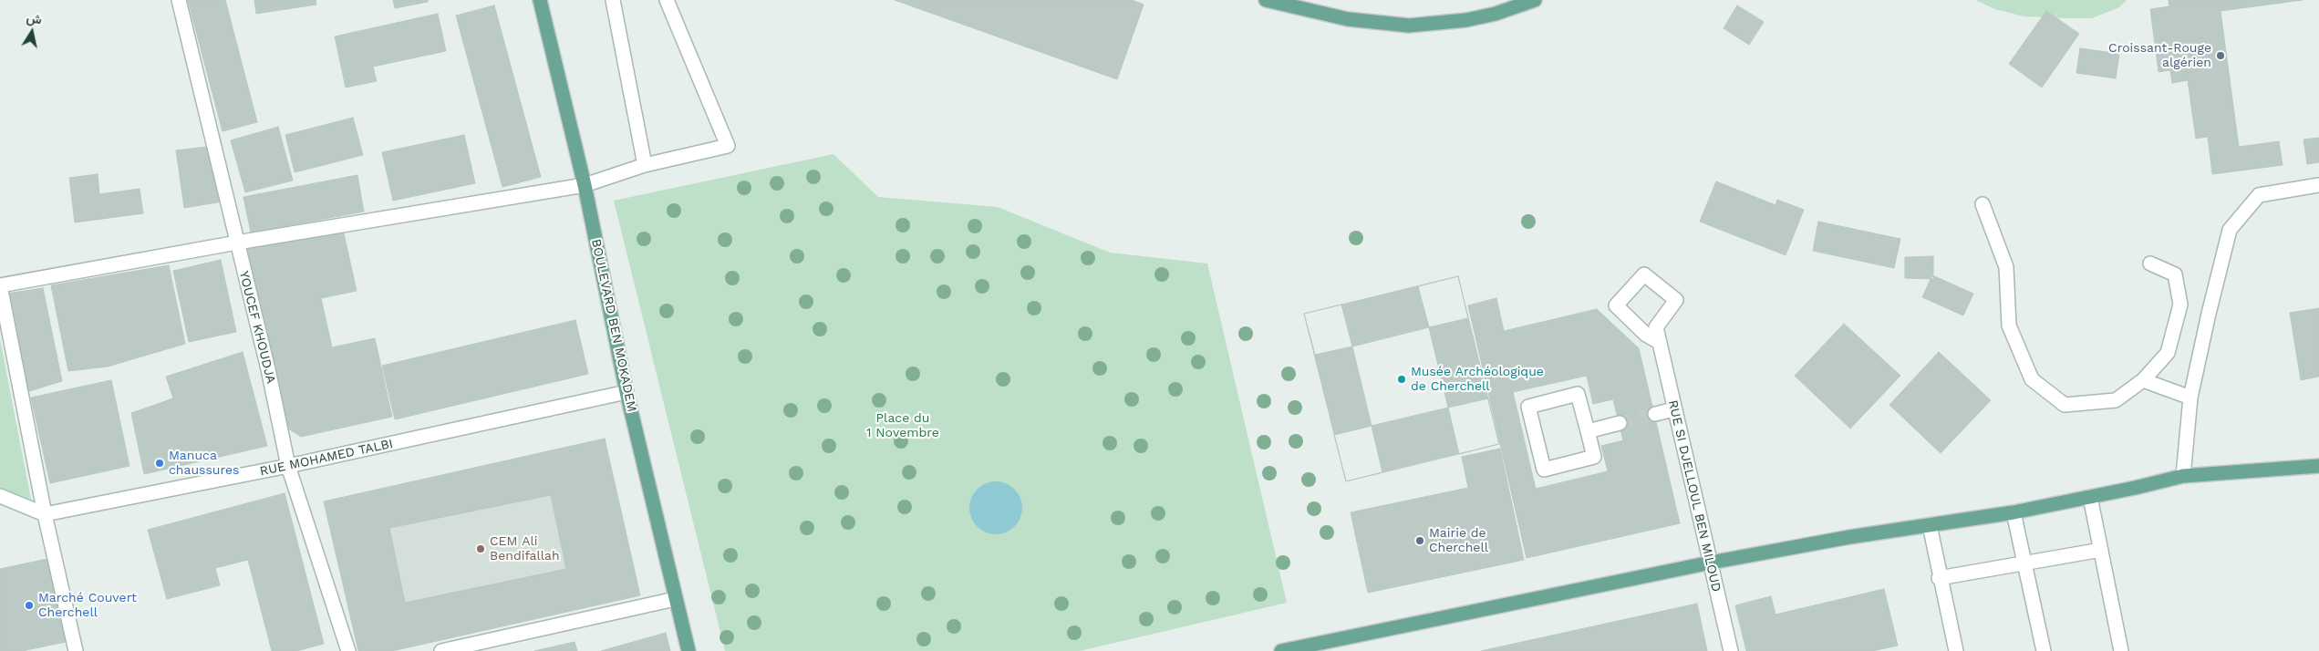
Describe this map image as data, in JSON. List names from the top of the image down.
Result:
{
  "streets": {
    "main road": ["BOULEVARD BEN MOKADEM"],
    "street": ["YOUCEF KHOUDJA", "RUE MOHAMED TALBI", "RUE SI DJELLOUL BEN MILOUD"]
  },
  "crossings": [
    ["BOULEVARD BEN MOKADEM", "RUE MOHAMED TALBI"],
    ["YOUCEF KHOUDJA", "RUE MOHAMED TALBI"]
  ],
  "parks": ["Place du 1 Novembre"],
  "places": [
    "Croissant-Rouge algérien",
    "Musée Archéologique de Cherchell",
    "Manuca chaussures",
    "Mairie de Cherchell",
    "CEM Ali Bendifallah",
    "Marché Couvert Cherchell"
  ],
  "north": "top"
}
